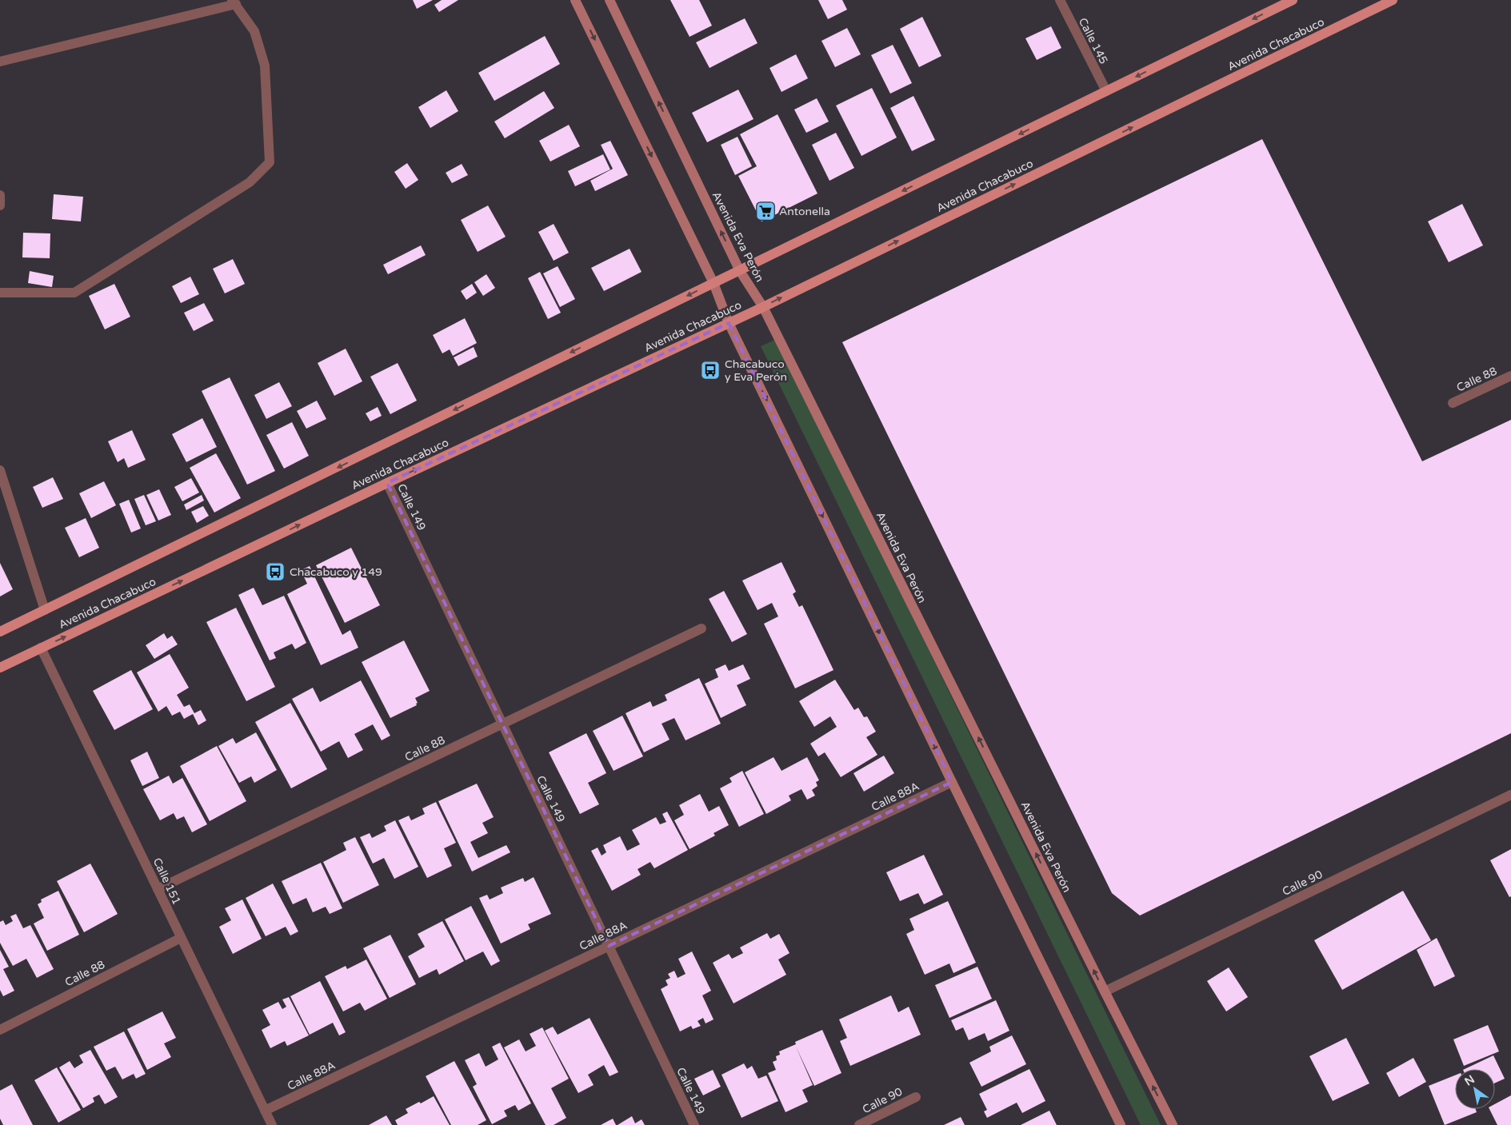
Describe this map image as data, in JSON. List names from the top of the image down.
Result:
{
  "streets": {
    "main road": ["Avenida Chacabuco"],
    "street": [
      "Calle 145",
      "Avenida Eva Perón",
      "Calle 88",
      "Calle 149",
      "Calle 88A",
      "Calle 151",
      "Calle 90"
    ]
  },
  "crossings": [
    ["Calle 145", "Avenida Chacabuco"],
    ["Avenida Chacabuco", "Avenida Eva Perón"],
    ["Avenida Chacabuco", "Calle 149"],
    ["Avenida Chacabuco", "Calle 151"],
    ["Avenida Eva Perón", "Calle 90"],
    ["Calle 88", "Calle 149"],
    ["Calle 88", "Calle 151"],
    ["Calle 149", "Calle 88A"],
    ["Calle 88A", "Calle 151"]
  ],
  "places": {
    "supermarket": ["Antonella"],
    "bus stop": ["Chacabuco y Eva Perón", "Chacabuco y 149"]
  },
  "north": "top left"
}
